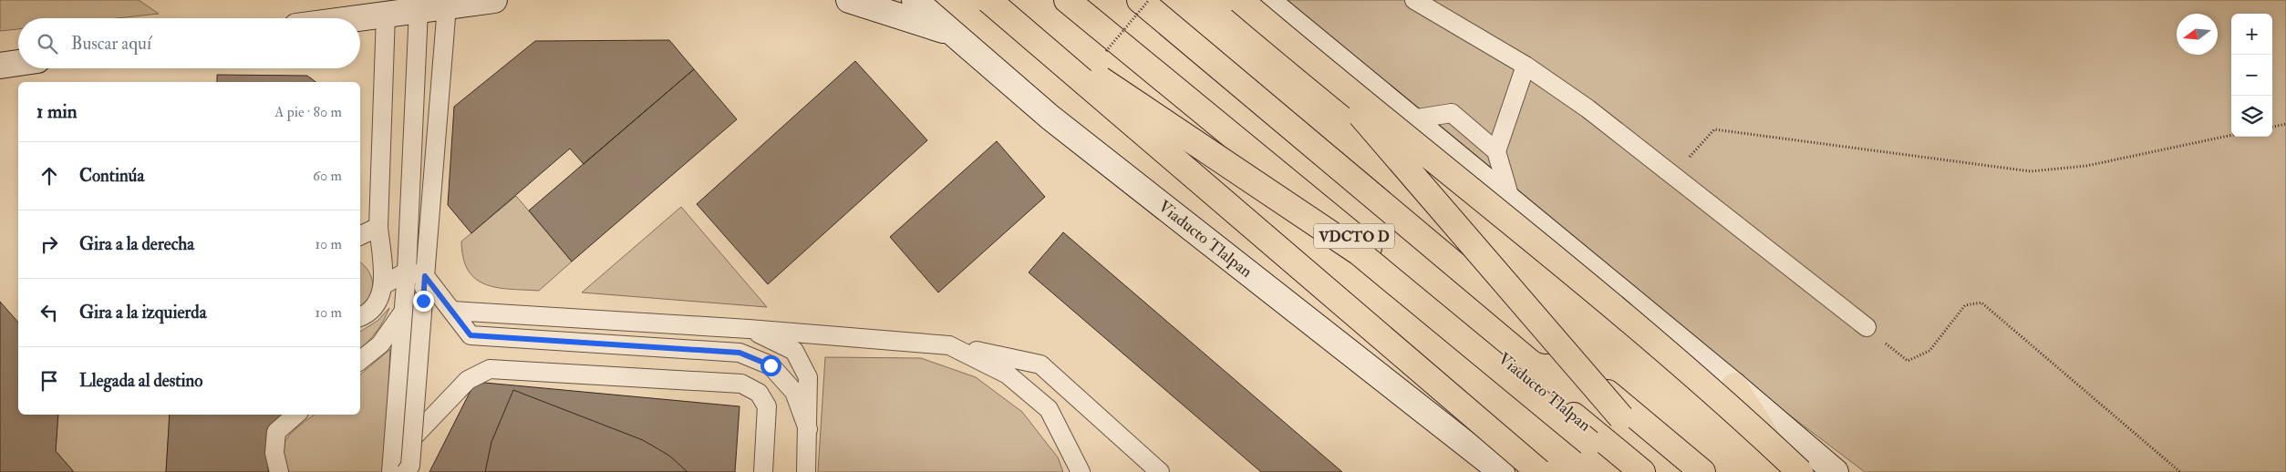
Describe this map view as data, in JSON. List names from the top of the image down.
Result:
{
  "streets": {
    "highway": ["VDCTO D", "Viaducto Tlalpan"]
  },
  "north": "left",
  "page": {
    "map_buttons": ["+", "−"],
    "search": "Buscar aquí",
    "heading": ["1 min", "A pie · 80 m"],
    "list": [
      ["Continúa", "60 m"],
      ["Gira a la derecha", "10 m"],
      ["Gira a la izquierda", "10 m"],
      "Llegada al destino"
    ]
  }
}
